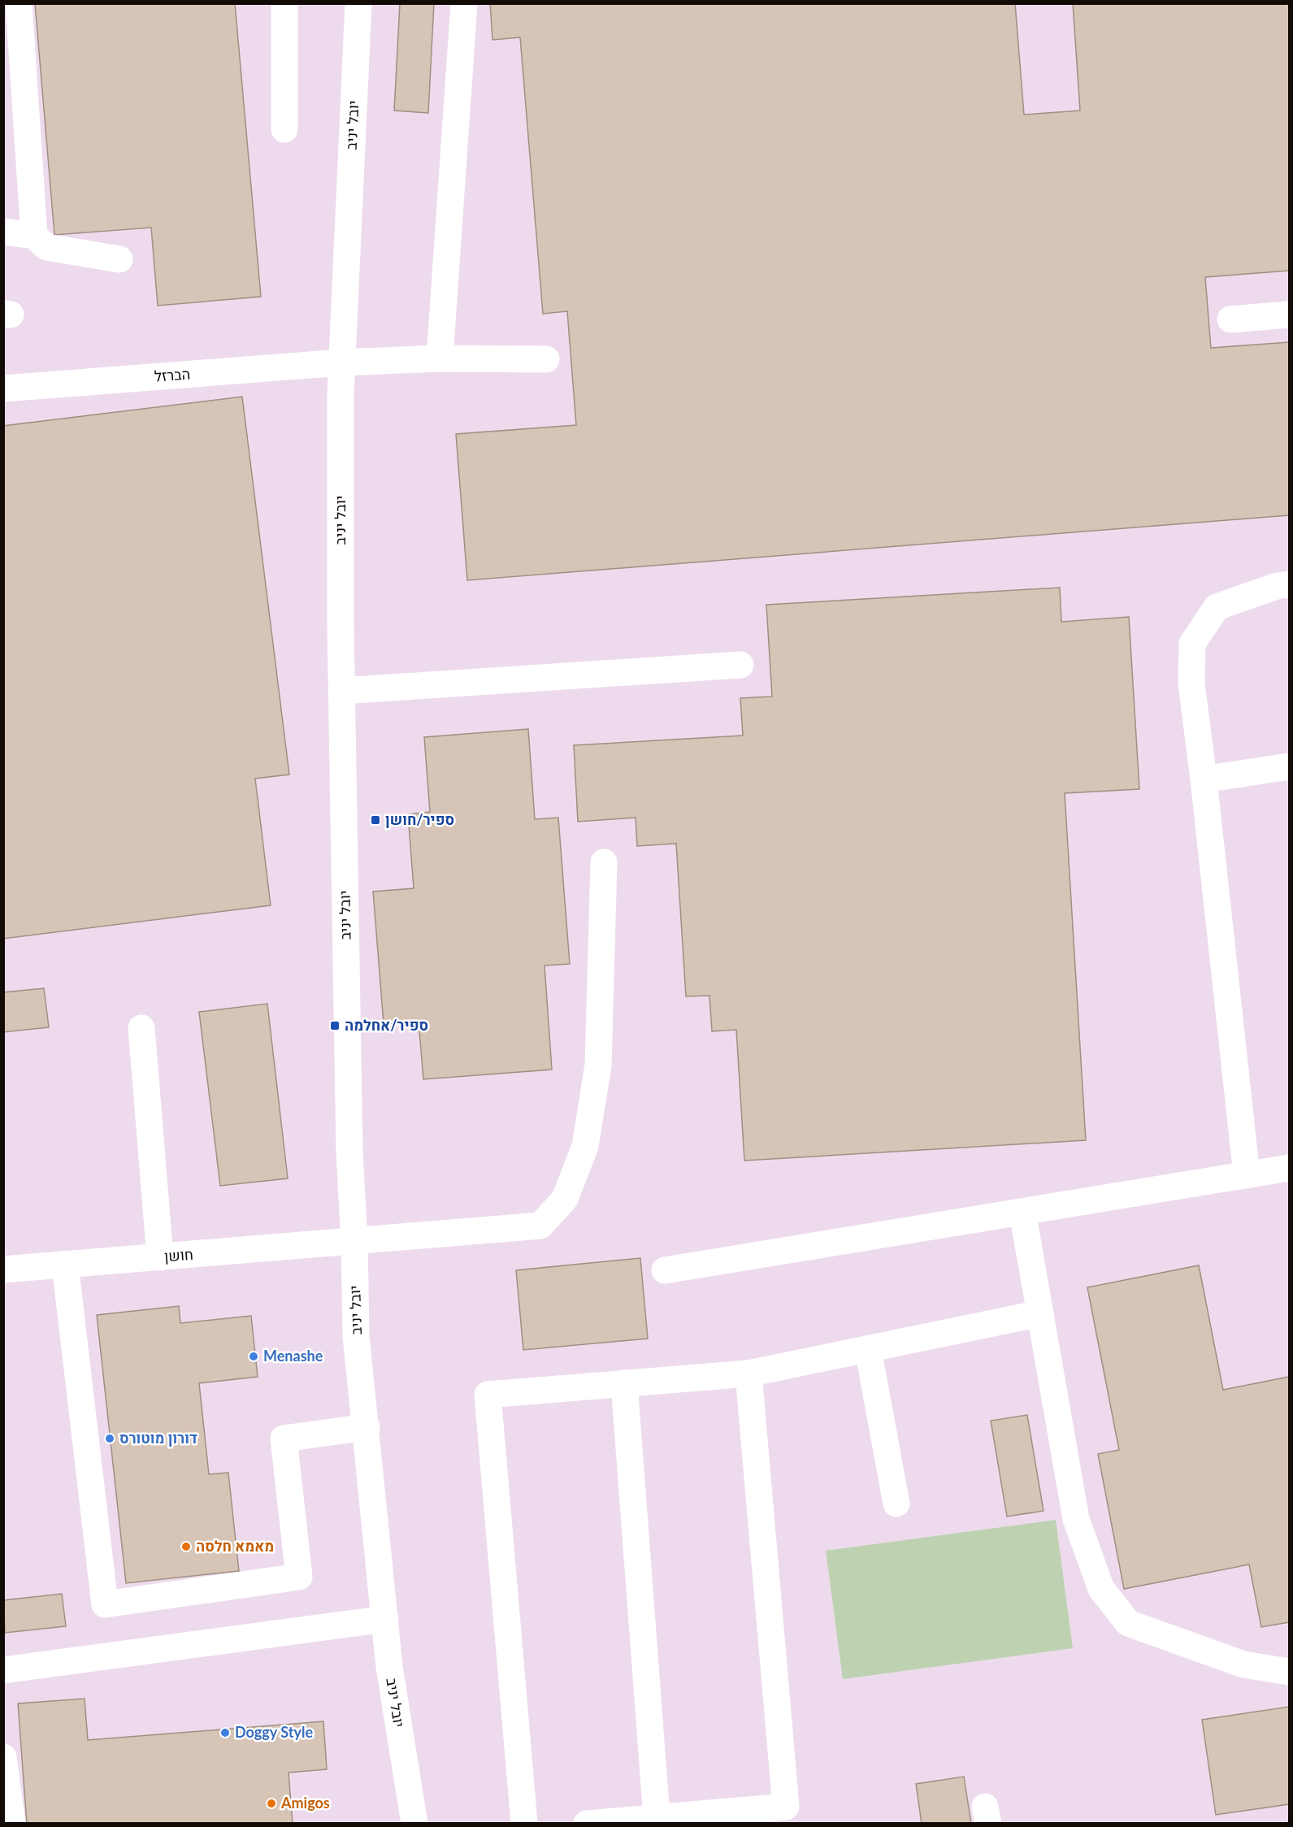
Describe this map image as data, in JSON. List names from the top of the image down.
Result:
{
  "streets": {
    "street": ["יובל יניב", "הברזל", "חושן"]
  },
  "crossings": [
    ["יובל יניב", "הברזל"],
    ["יובל יניב", "חושן"]
  ],
  "places": {
    "transit": ["ספיר/חושן", "ספיר/אחלמה"],
    "other": [
      "Menashe",
      "דורון מוטורס",
      "מאמא חלסה",
      "Doggy Style",
      "Amigos"
    ]
  }
}
